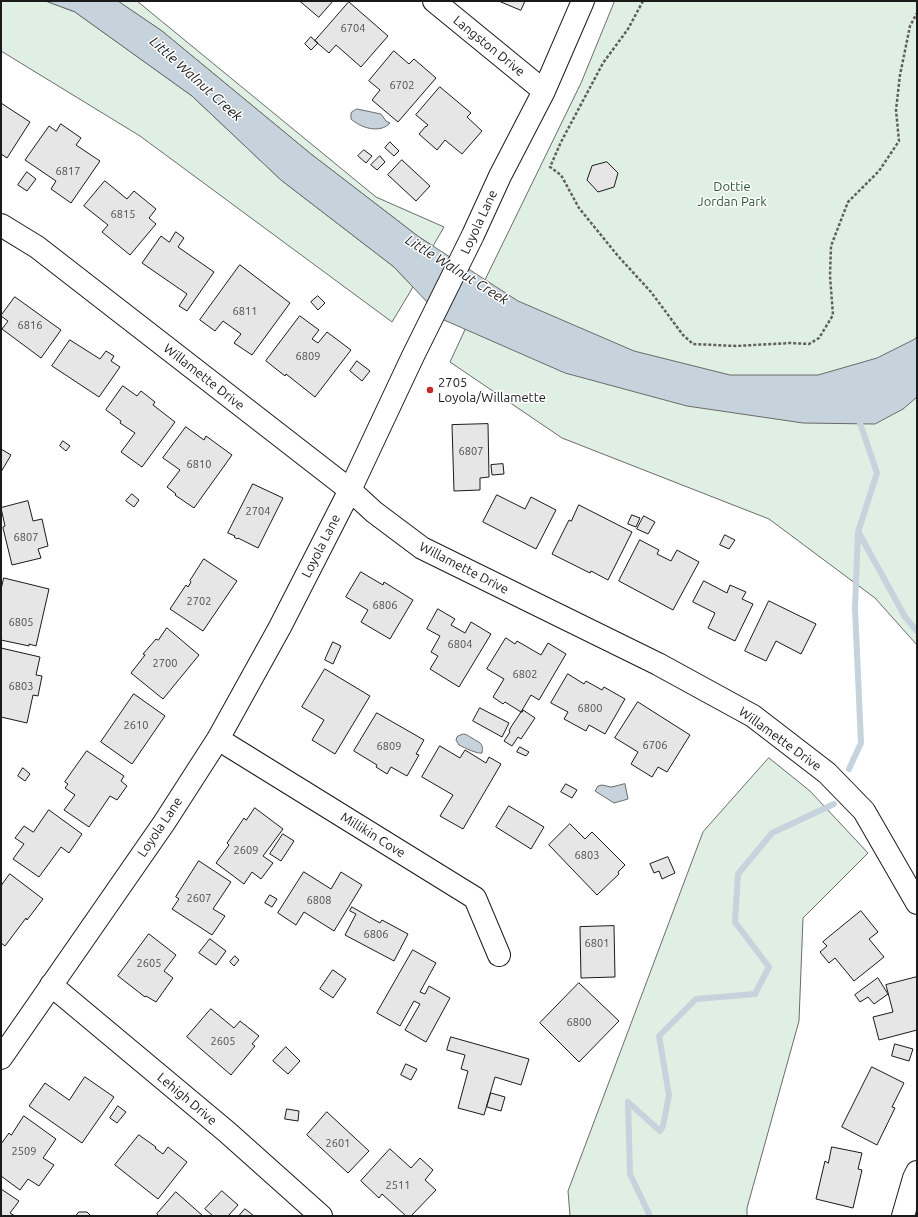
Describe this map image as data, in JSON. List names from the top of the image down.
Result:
{
  "streets": {
    "street": [
      "Langston Drive",
      "Loyola Lane",
      "Willamette Drive",
      "Millikin Cove",
      "Lehigh Drive"
    ]
  },
  "crossings": [
    ["Langston Drive", "Loyola Lane"],
    ["Loyola Lane", "Willamette Drive"],
    ["Loyola Lane", "Millikin Cove"],
    ["Loyola Lane", "Lehigh Drive"]
  ],
  "water": ["Little Walnut Creek"],
  "parks": ["Dottie Jordan Park"],
  "places": ["2705 Loyola/Willamette"],
  "house_numbers": [
    "6704",
    "6702",
    "6817",
    "6815",
    "6811",
    "6816",
    "6809",
    "6807",
    "6810",
    "2704",
    "6807",
    "2702",
    "6806",
    "6805",
    "6804",
    "2700",
    "6802",
    "6803",
    "6800",
    "2610",
    "6706",
    "6809",
    "2609",
    "6803",
    "2607",
    "6808",
    "6806",
    "6801",
    "2605",
    "6800",
    "2605",
    "2601",
    "2509",
    "2511"
  ]
}
